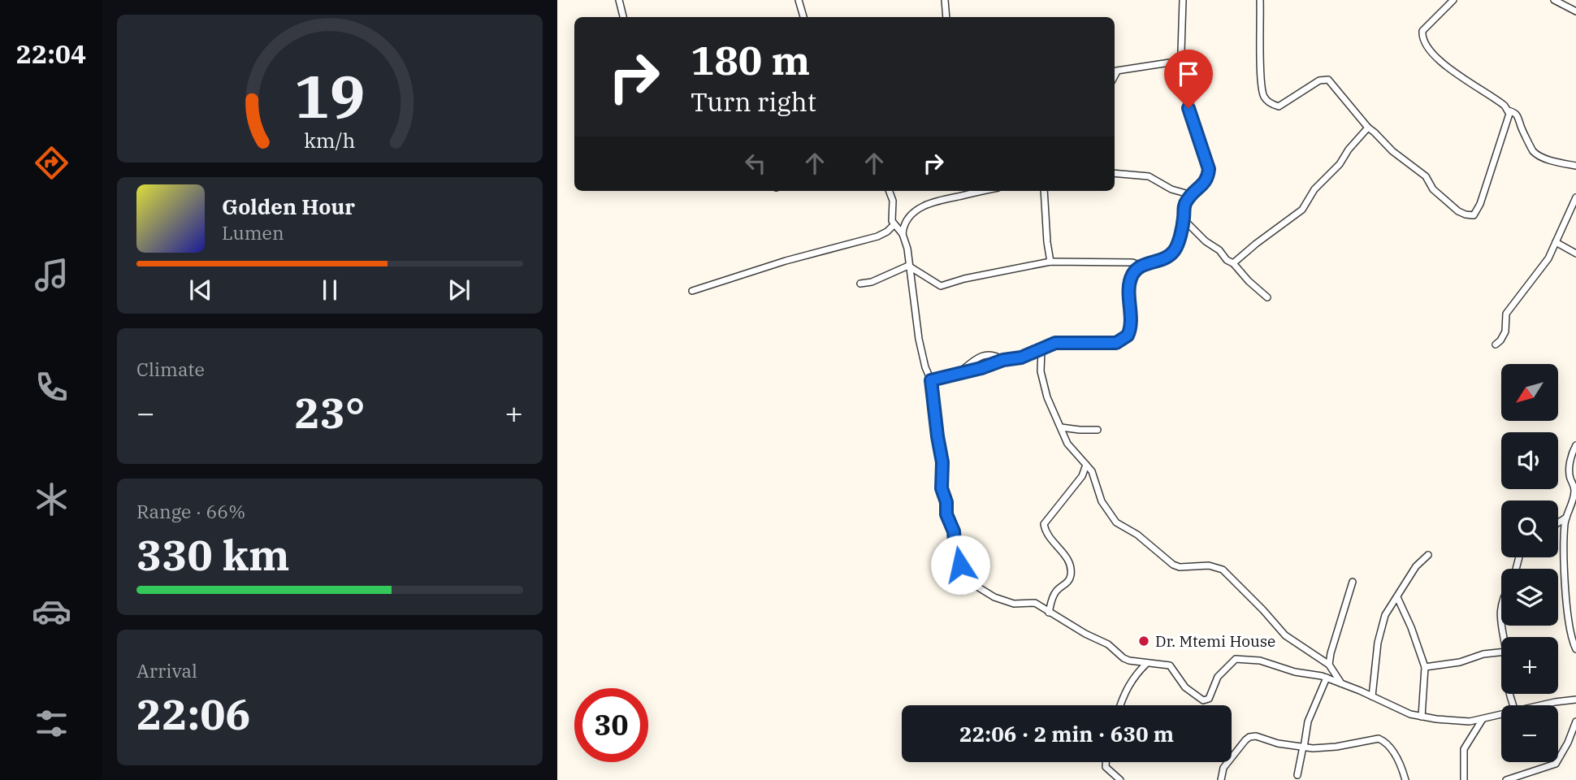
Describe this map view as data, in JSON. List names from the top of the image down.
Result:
{
  "places": ["Dr. Mtemi House"],
  "north": "bottom left",
  "page": {
    "tabs": "22:04",
    "turn": ["180 m", "Turn right"],
    "song": ["Golden Hour", "Lumen"],
    "tile": [
      "Climate",
      ["Range · 66%", "330 km"],
      ["Arrival", "22:06"]
    ],
    "map_buttons": ["+", "−"],
    "heat": ["−", "23°", "+"],
    "limit": "30",
    "trip": "22:06 · 2 min · 630 m",
    "gauge": ["19", "km/h"]
  }
}
